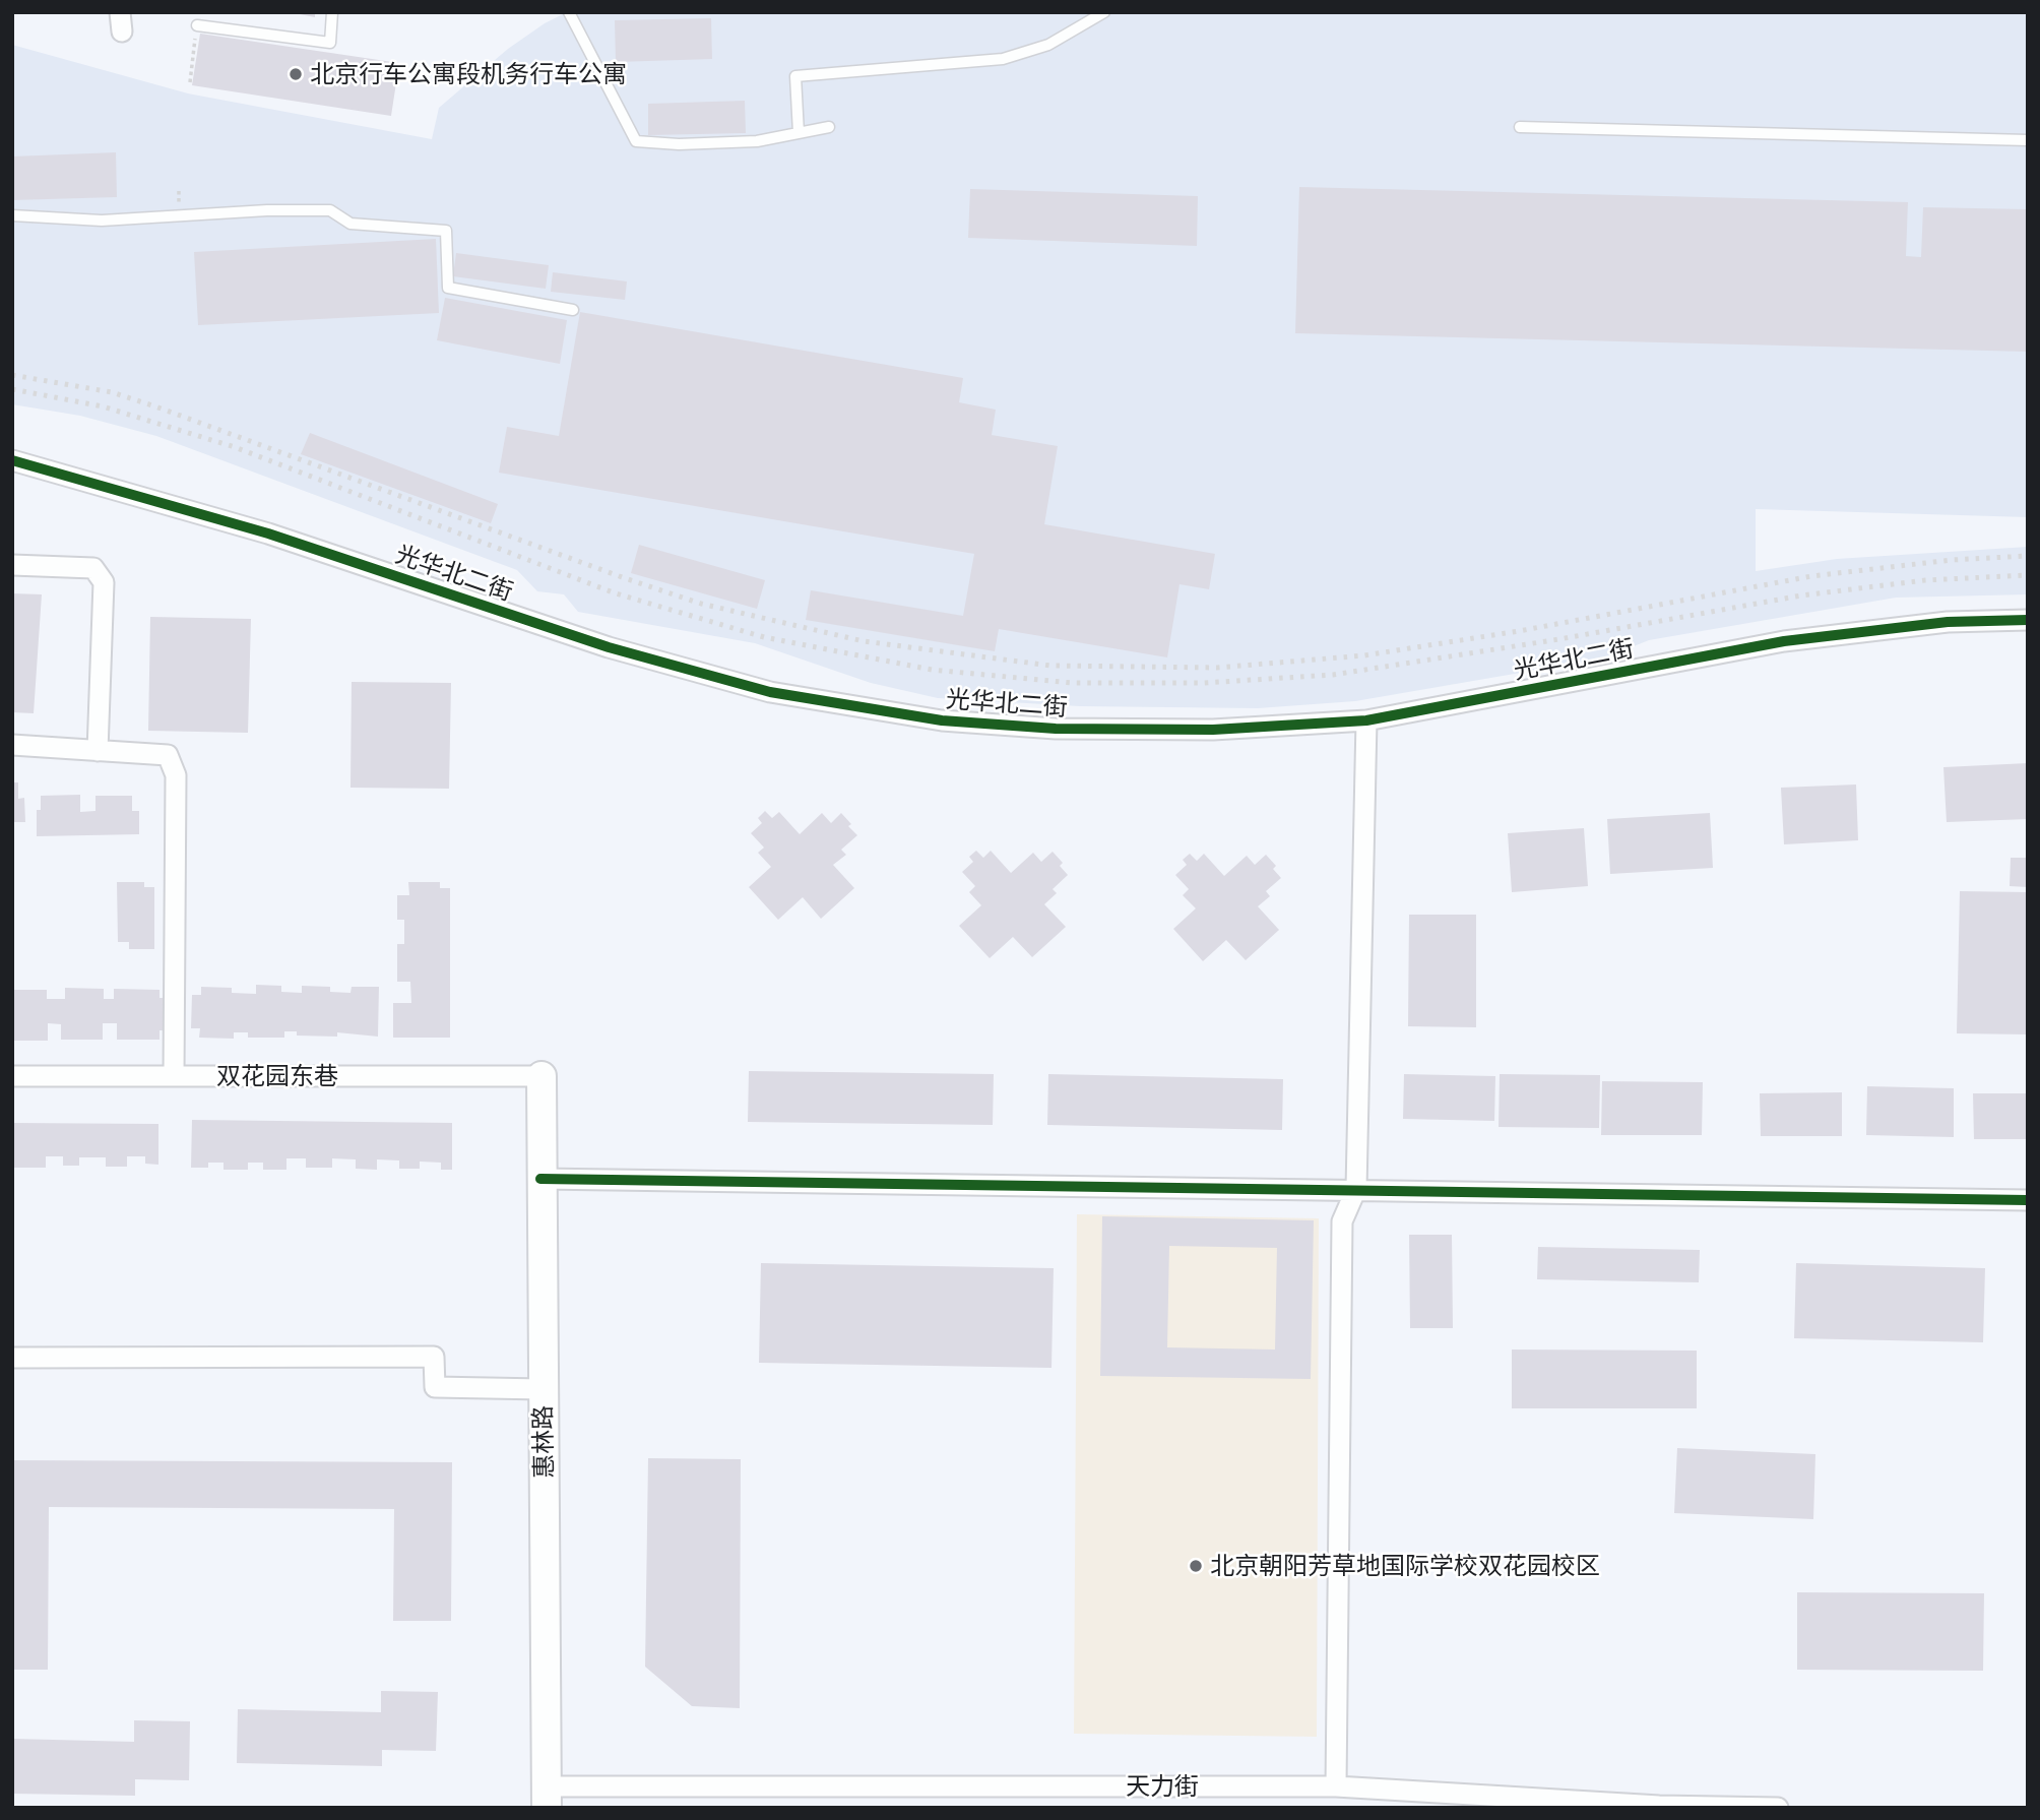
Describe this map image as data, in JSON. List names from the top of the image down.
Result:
{
  "streets": {
    "street": [
      "光华北二街",
      "双花园东巷",
      "惠林路",
      "天力街"
    ]
  },
  "crossings": [
    ["双花园东巷", "惠林路"],
    ["惠林路", "天力街"]
  ],
  "places": ["北京行车公寓段机务行车公寓", "北京朝阳芳草地国际学校双花园校区"]
}
